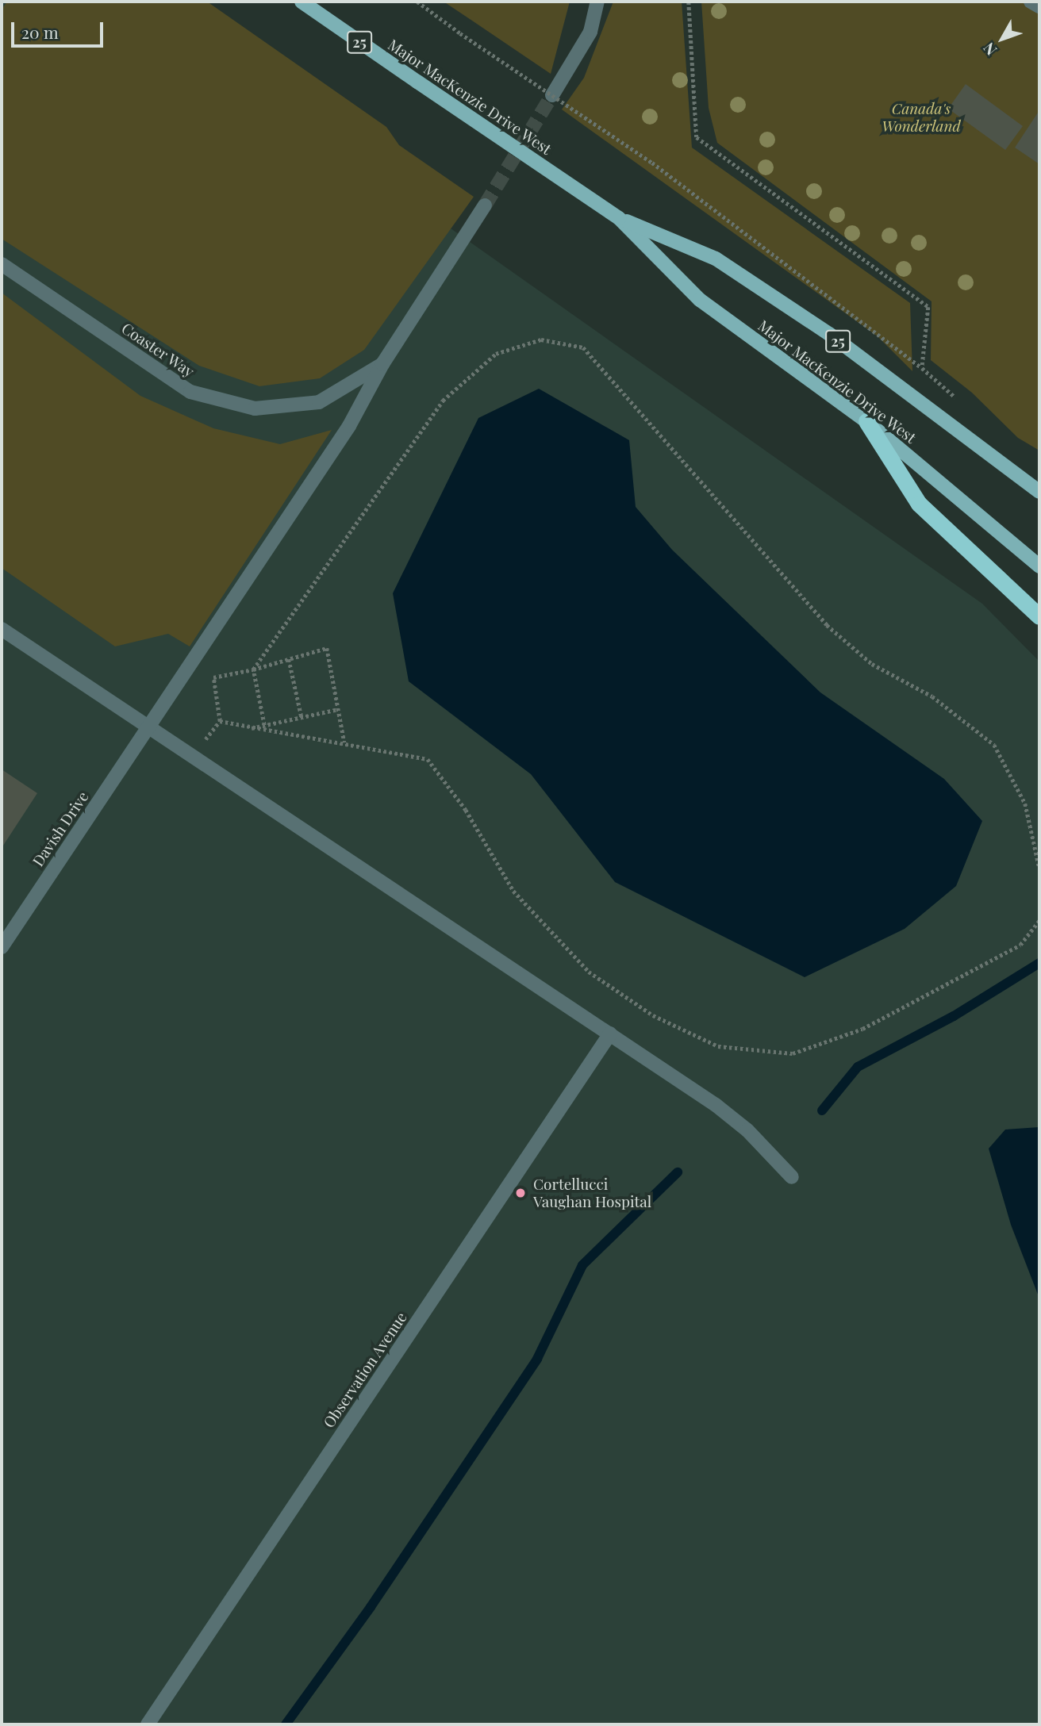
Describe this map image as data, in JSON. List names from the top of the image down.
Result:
{
  "streets": {
    "main road": ["25", "Major MacKenzie Drive West"],
    "street": ["Coaster Way", "Davish Drive", "Observation Avenue"]
  },
  "crossings": [
    ["Coaster Way", "Davish Drive"]
  ],
  "parks": ["Canada's Wonderland"],
  "places": ["Cortellucci Vaughan Hospital"],
  "scale_bar": "20 m",
  "north": "bottom left"
}
